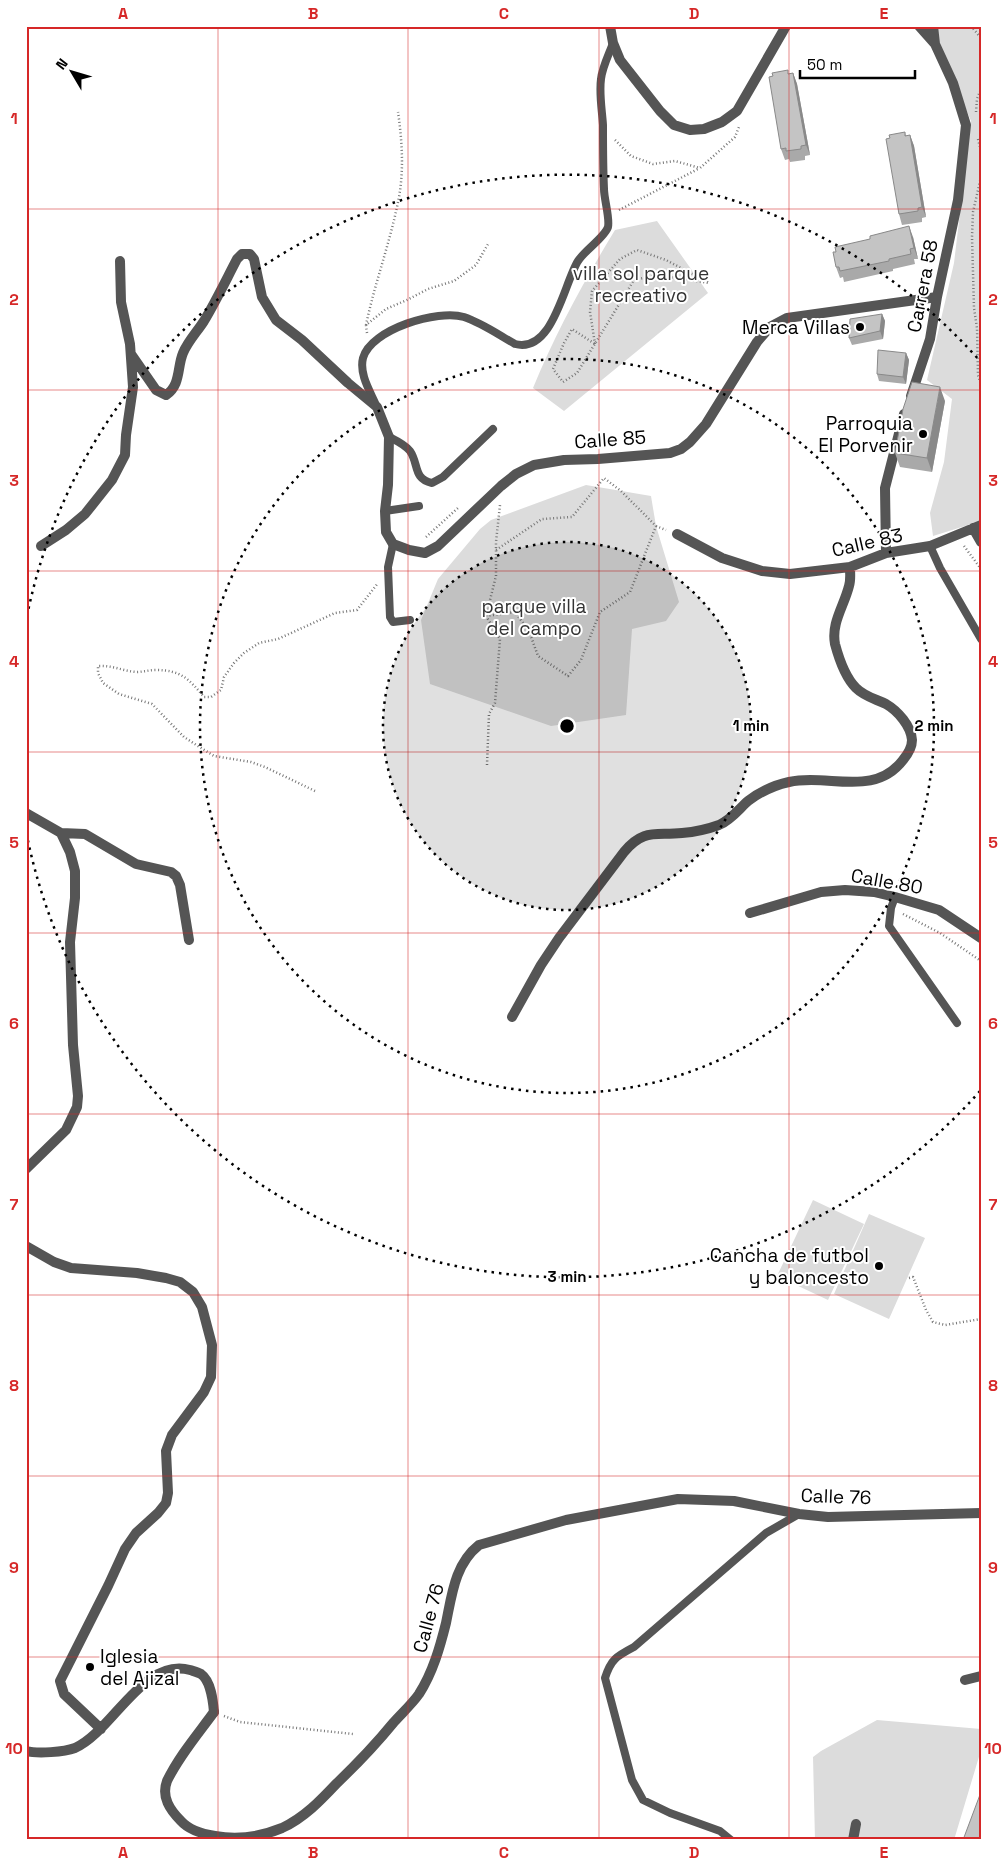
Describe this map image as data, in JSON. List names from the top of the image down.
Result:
{
  "streets": {
    "street": [
      "Carrera 58",
      "Calle 85",
      "Calle 83",
      "Calle 80",
      "Calle 76"
    ]
  },
  "crossings": [
    ["Carrera 58", "Calle 85"],
    ["Carrera 58", "Calle 83"]
  ],
  "parks": ["villa sol parque recreativo", "parque villa del campo"],
  "places": [
    "Merca Villas",
    "Parroquia El Porvenir",
    "Cancha de futbol y baloncesto",
    "Iglesia del Ajizal"
  ],
  "scale_bar": "50 m",
  "north": "top left",
  "grid": {
    "columns": [
      "A",
      "B",
      "C",
      "D",
      "E"
    ],
    "rows": [
      "1",
      "2",
      "3",
      "4",
      "5",
      "6",
      "7",
      "8",
      "9",
      "10"
    ]
  },
  "rings": ["1 min", "2 min", "3 min"]
}
